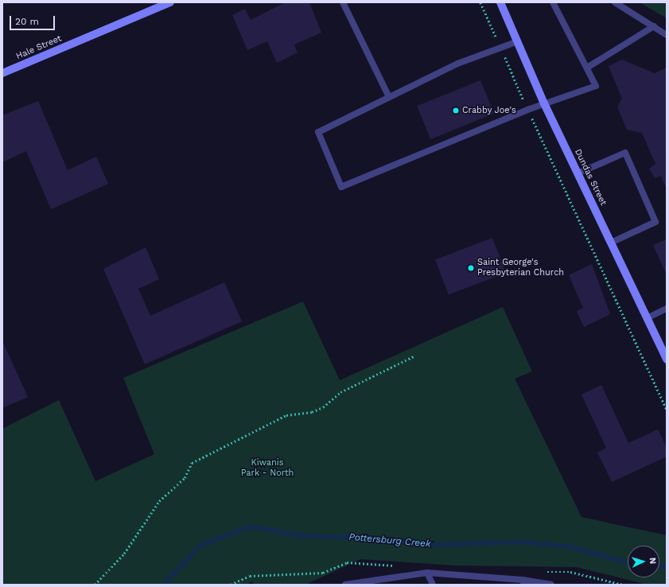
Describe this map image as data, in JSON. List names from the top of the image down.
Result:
{
  "streets": {
    "main road": ["Hale Street", "Dundas Street"]
  },
  "water": ["Pottersburg Creek"],
  "parks": ["Kiwanis Park - North"],
  "places": ["Crabby Joe's", "Saint George's Presbyterian Church"],
  "scale_bar": "20 m",
  "north": "right"
}
